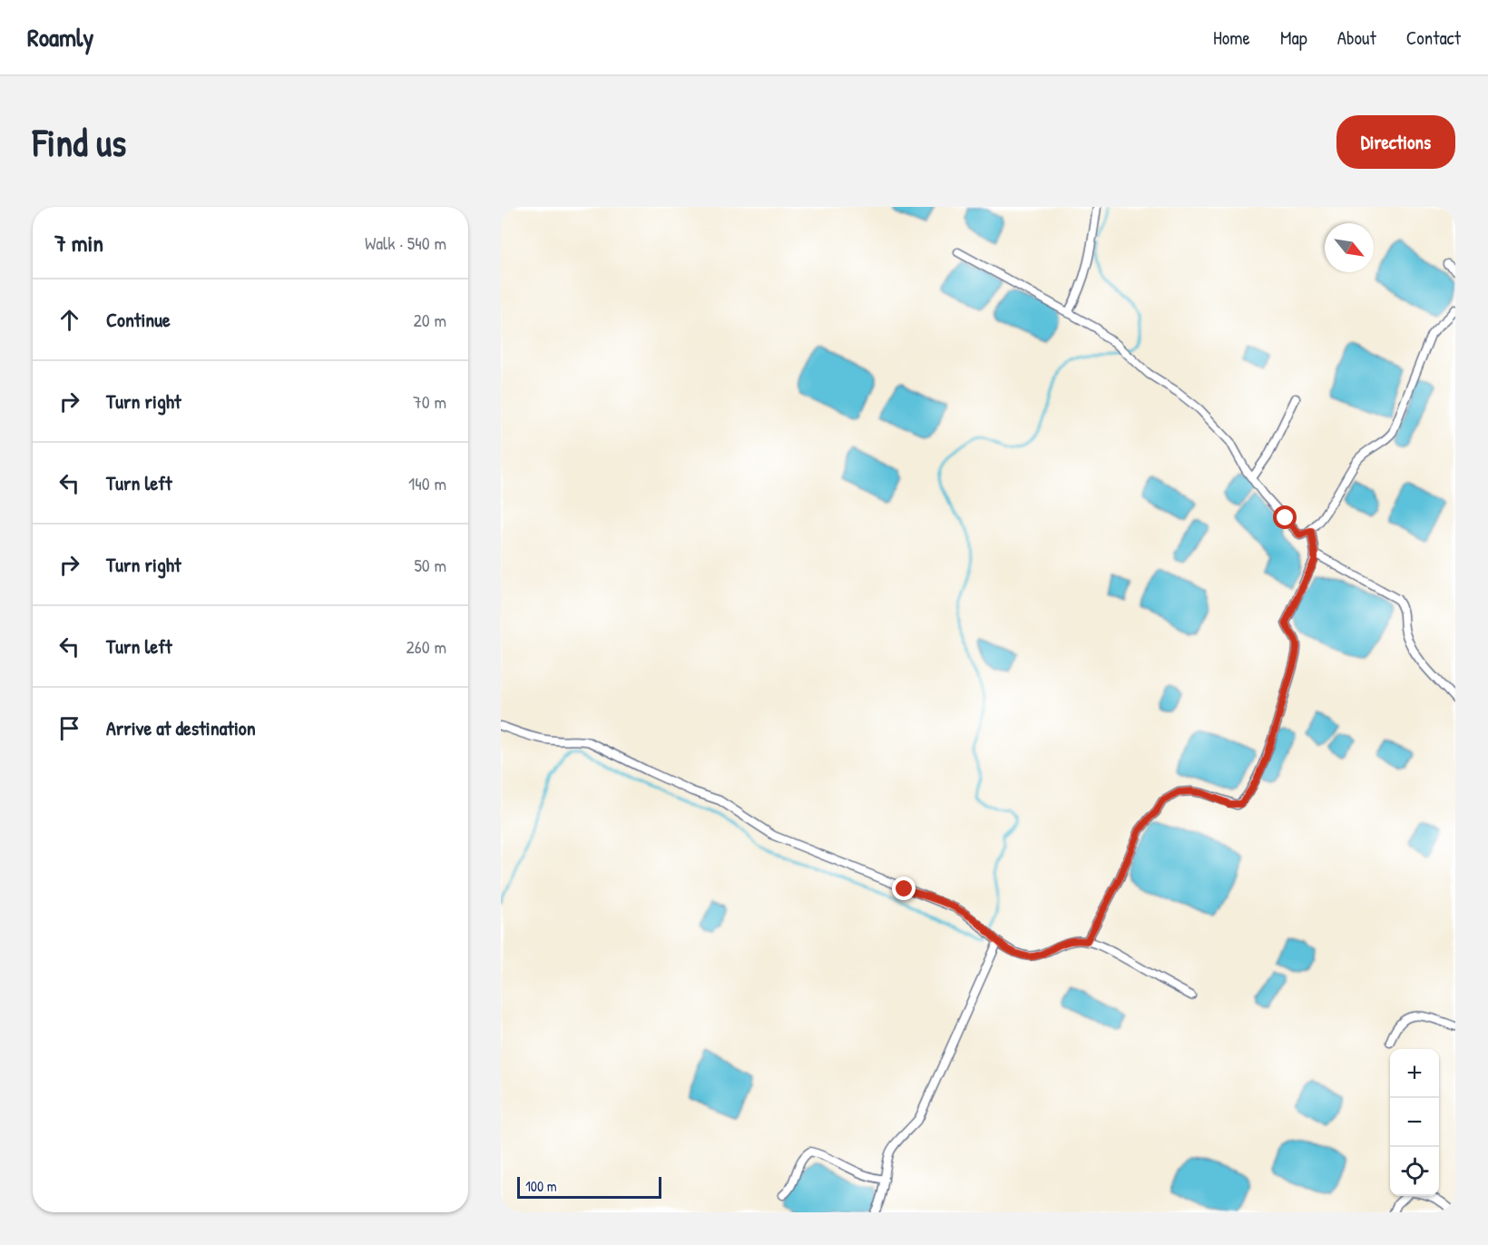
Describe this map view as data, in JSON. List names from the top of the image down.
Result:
{
  "scale_bar": "100 m",
  "north": "bottom right",
  "page": {
    "header": "Roamly",
    "nav": [
      "Home",
      "Map",
      "About",
      "Contact"
    ],
    "buttons": "Directions",
    "title": "Find us",
    "heading": ["7 min", "Walk · 540 m"],
    "list": [
      ["Continue", "20 m"],
      ["Turn right", "70 m"],
      ["Turn left", "140 m"],
      ["Turn right", "50 m"],
      ["Turn left", "260 m"],
      "Arrive at destination"
    ],
    "map_buttons": ["+", "−"],
    "scale": "100 m"
  }
}
